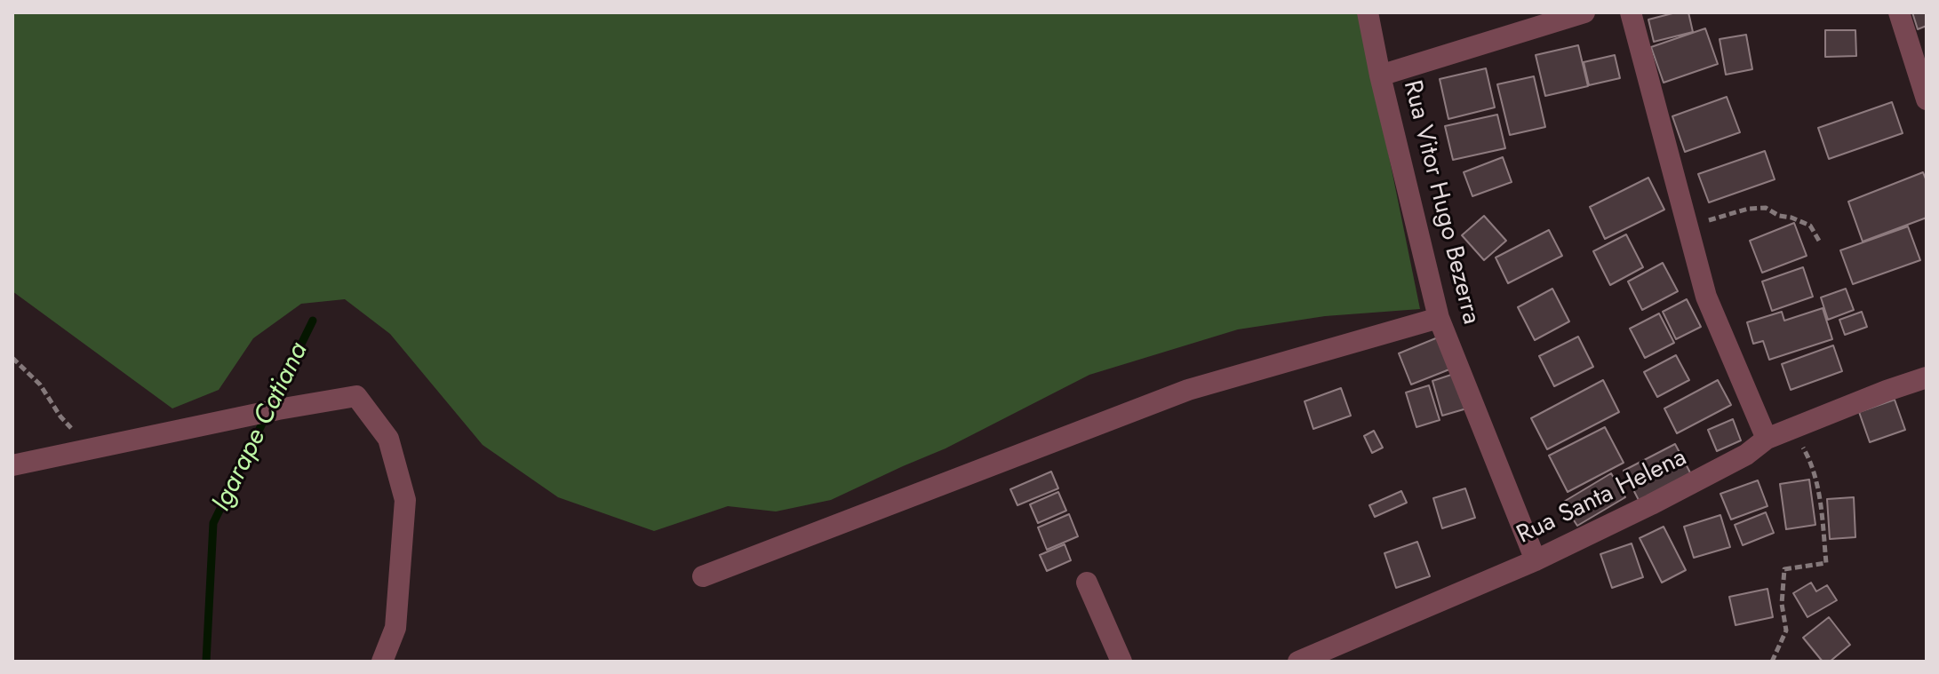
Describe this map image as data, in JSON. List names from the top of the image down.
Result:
{
  "streets": {
    "street": ["Rua Vitor Hugo Bezerra", "Rua Santa Helena"]
  },
  "crossings": [
    ["Rua Vitor Hugo Bezerra", "Rua Santa Helena"]
  ],
  "water": ["Igarape Catiana"]
}
